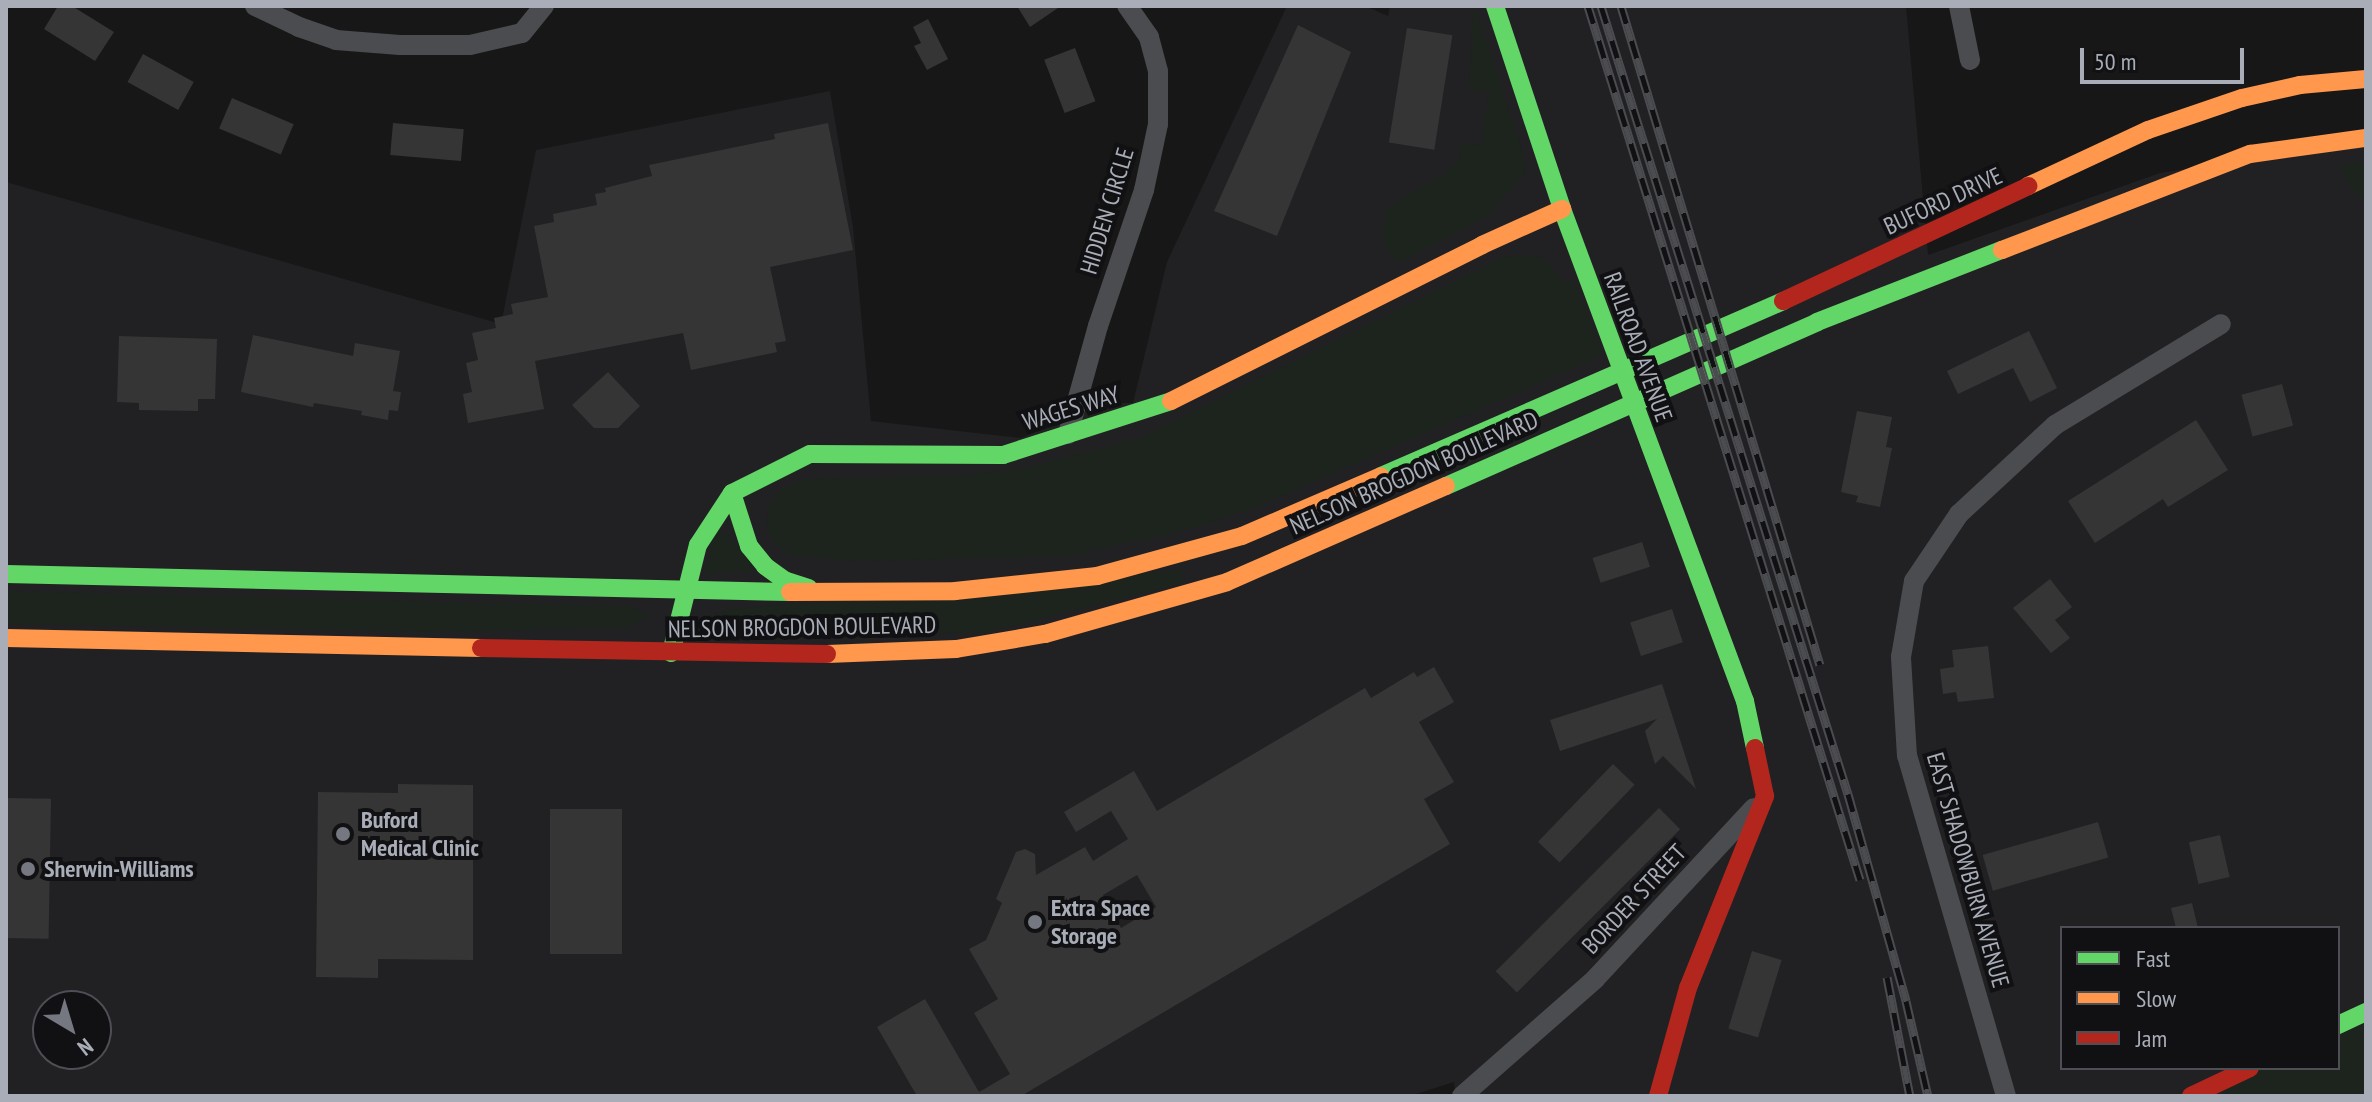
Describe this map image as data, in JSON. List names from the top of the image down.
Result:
{
  "streets": {
    "main road": [
      "BUFORD DRIVE",
      "RAILROAD AVENUE",
      "WAGES WAY",
      "NELSON BROGDON BOULEVARD"
    ],
    "street": ["HIDDEN CIRCLE", "EAST SHADOWBURN AVENUE", "BORDER STREET"]
  },
  "crossings": [
    ["BUFORD DRIVE", "NELSON BROGDON BOULEVARD"],
    ["HIDDEN CIRCLE", "WAGES WAY"],
    ["RAILROAD AVENUE", "WAGES WAY"],
    ["RAILROAD AVENUE", "BORDER STREET"]
  ],
  "places": ["Buford Medical Clinic", "Sherwin-Williams", "Extra Space Storage"],
  "legend": ["Fast", "Slow", "Jam"],
  "scale_bar": "50 m",
  "north": "bottom right"
}
